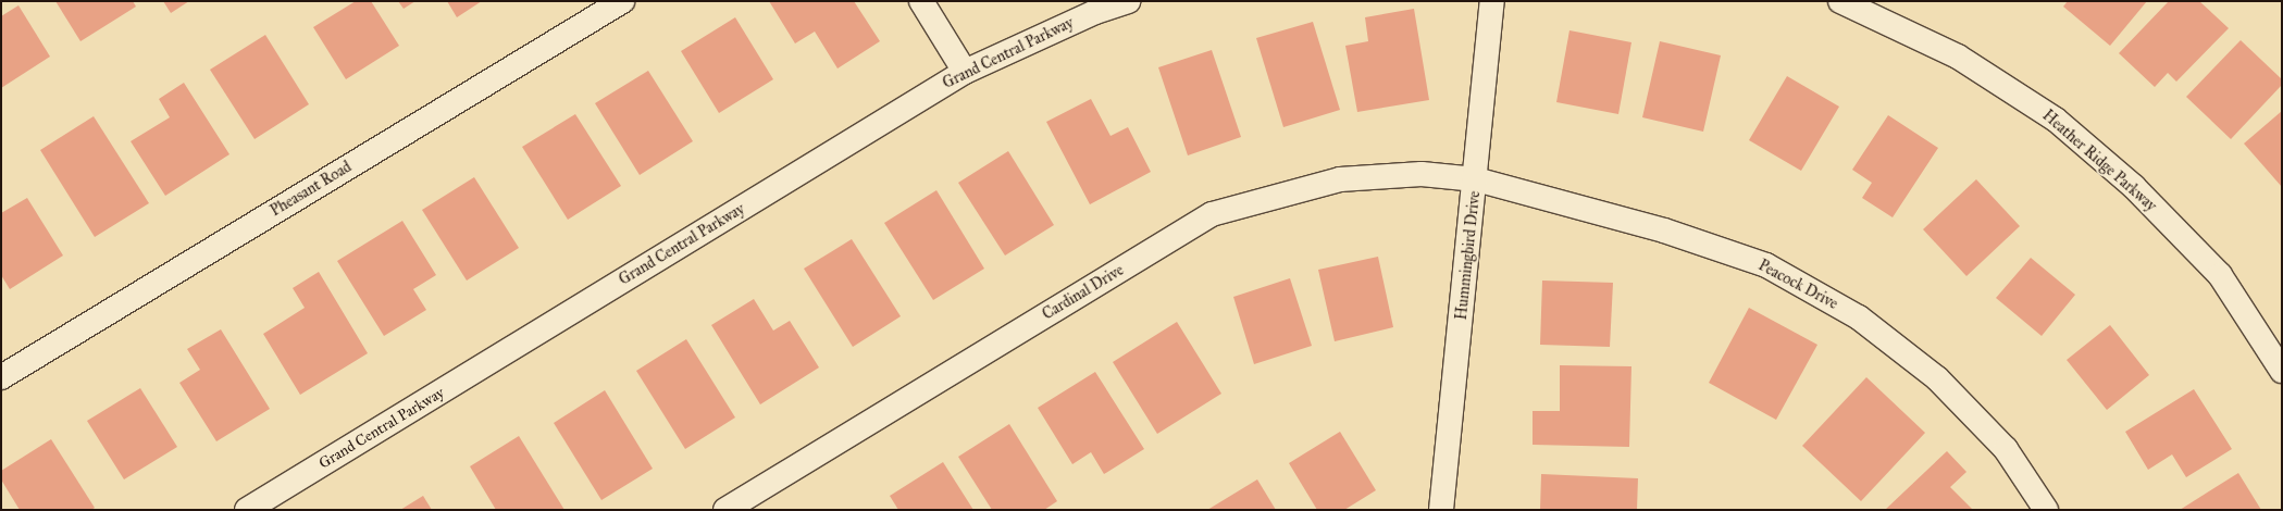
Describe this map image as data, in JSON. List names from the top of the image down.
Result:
{
  "streets": {
    "street": [
      "Grand Central Parkway",
      "Heather Ridge Parkway",
      "Pheasant Road",
      "Hummingbird Drive",
      "Peacock Drive",
      "Cardinal Drive"
    ]
  },
  "crossings": [
    ["Hummingbird Drive", "Peacock Drive"],
    ["Hummingbird Drive", "Cardinal Drive"],
    ["Peacock Drive", "Cardinal Drive"]
  ]
}
